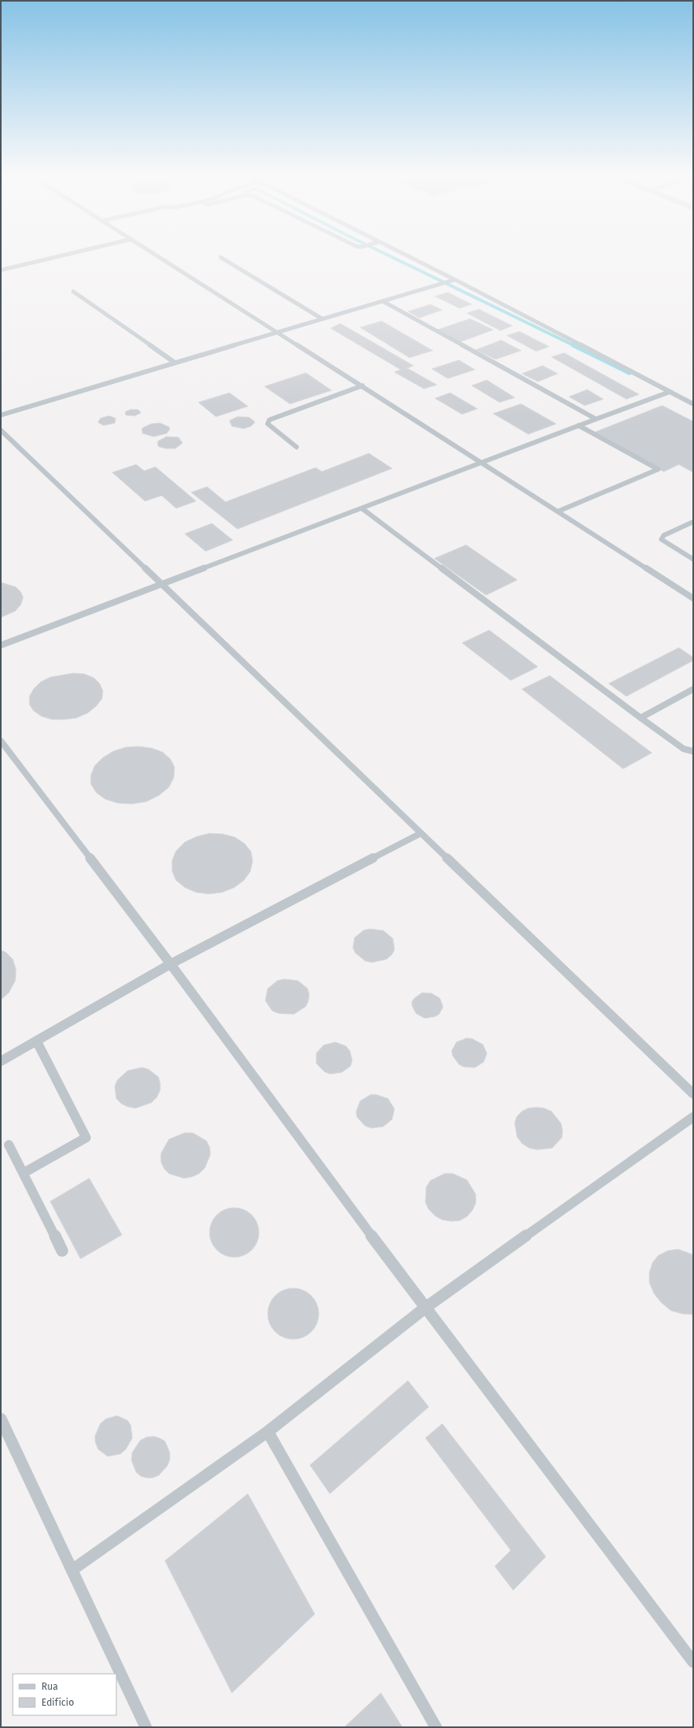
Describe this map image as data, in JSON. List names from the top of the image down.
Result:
{
  "legend": ["Rua", "Edifício"]
}
